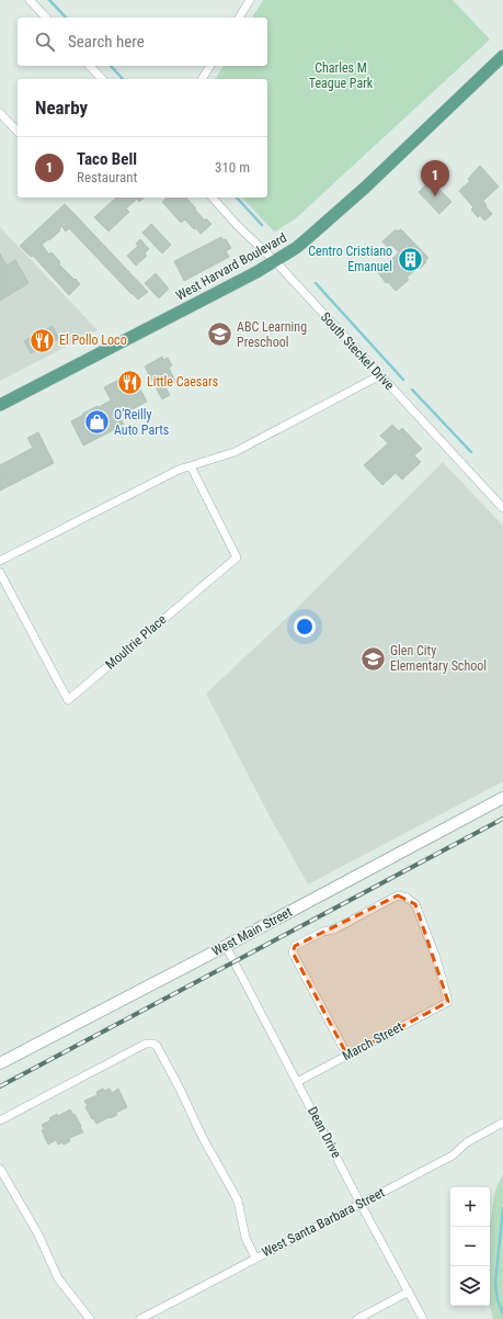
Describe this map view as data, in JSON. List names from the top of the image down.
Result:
{
  "streets": {
    "main road": ["West Harvard Boulevard"],
    "street": [
      "South Steckel Drive",
      "Moultrie Place",
      "West Main Street",
      "March Street",
      "Dean Drive",
      "West Santa Barbara Street"
    ]
  },
  "crossings": [
    ["West Harvard Boulevard", "South Steckel Drive"],
    ["West Main Street", "Dean Drive"],
    ["March Street", "Dean Drive"],
    ["Dean Drive", "West Santa Barbara Street"]
  ],
  "parks": ["Charles M Teague Park"],
  "places": {
    "building": ["Centro Cristiano Emanuel"],
    "school or university": ["ABC Learning Preschool", "Glen City Elementary School"],
    "restaurant": ["El Pollo Loco", "Little Caesars"],
    "shop": ["O'Reilly Auto Parts"]
  },
  "page": {
    "search": "Search here",
    "heading": "Nearby",
    "list": [
      {
        "mark": "1",
        "name": "Taco Bell",
        "note": "Restaurant",
        "value": "310 m"
      }
    ],
    "pins": "1",
    "map_buttons": ["+", "−"]
  }
}
